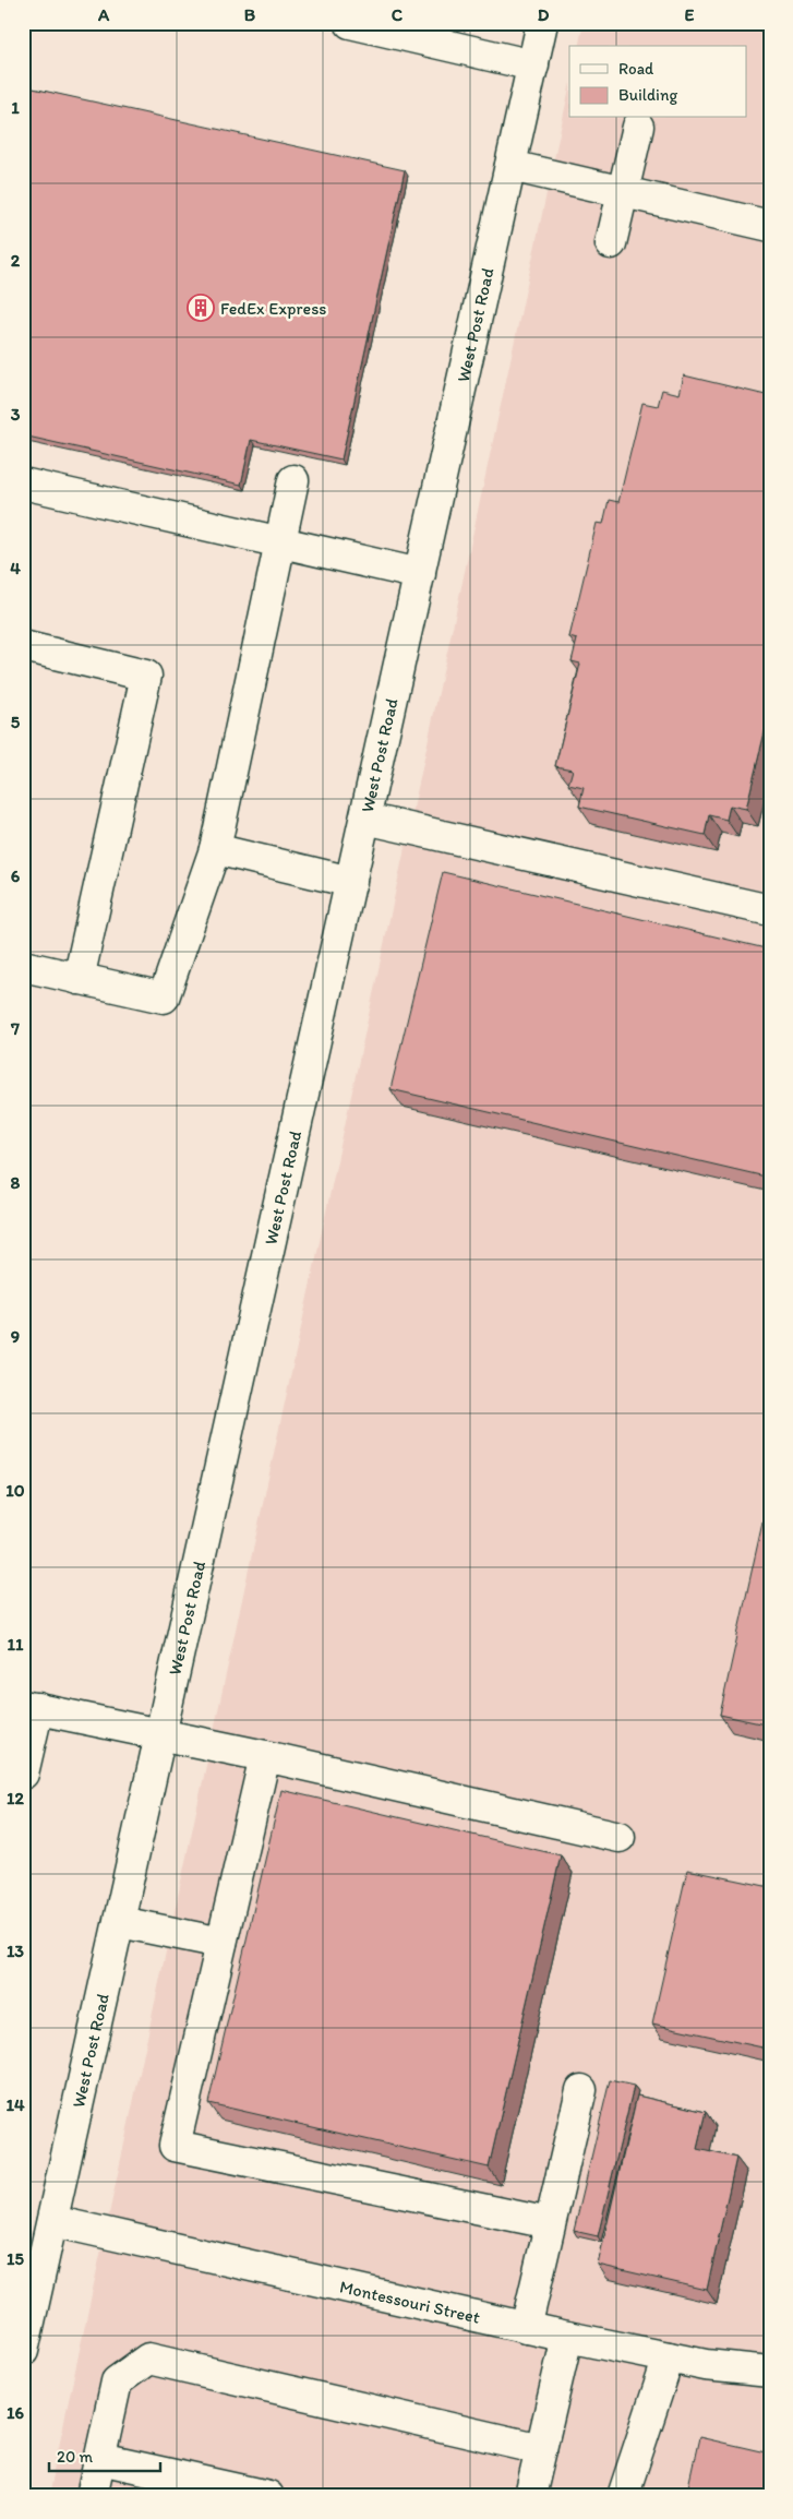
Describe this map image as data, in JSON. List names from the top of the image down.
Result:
{
  "streets": {
    "street": ["West Post Road", "Montessouri Street"]
  },
  "crossings": [
    ["West Post Road", "Montessouri Street"]
  ],
  "places": {
    "building": ["FedEx Express"]
  },
  "legend": ["Road", "Building"],
  "scale_bar": "20 m",
  "grid": {
    "columns": [
      "A",
      "B",
      "C",
      "D",
      "E"
    ],
    "rows": [
      "1",
      "2",
      "3",
      "4",
      "5",
      "6",
      "7",
      "8",
      "9",
      "10",
      "11",
      "12",
      "13",
      "14",
      "15",
      "16"
    ]
  }
}
